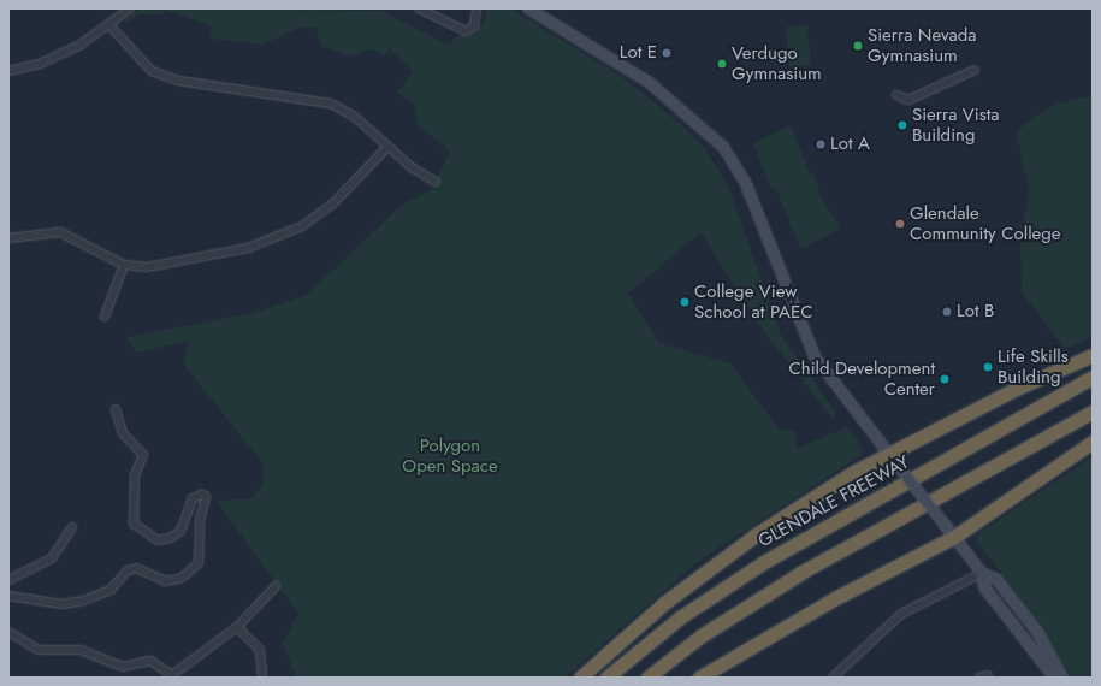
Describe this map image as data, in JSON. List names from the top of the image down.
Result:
{
  "streets": {
    "highway": ["GLENDALE FREEWAY"]
  },
  "parks": ["Polygon Open Space"],
  "places": [
    "Sierra Nevada Gymnasium",
    "Lot E",
    "Verdugo Gymnasium",
    "Sierra Vista Building",
    "Lot A",
    "Glendale Community College",
    "College View School at PAEC",
    "Lot B",
    "Life Skills Building",
    "Child Development Center"
  ]
}
